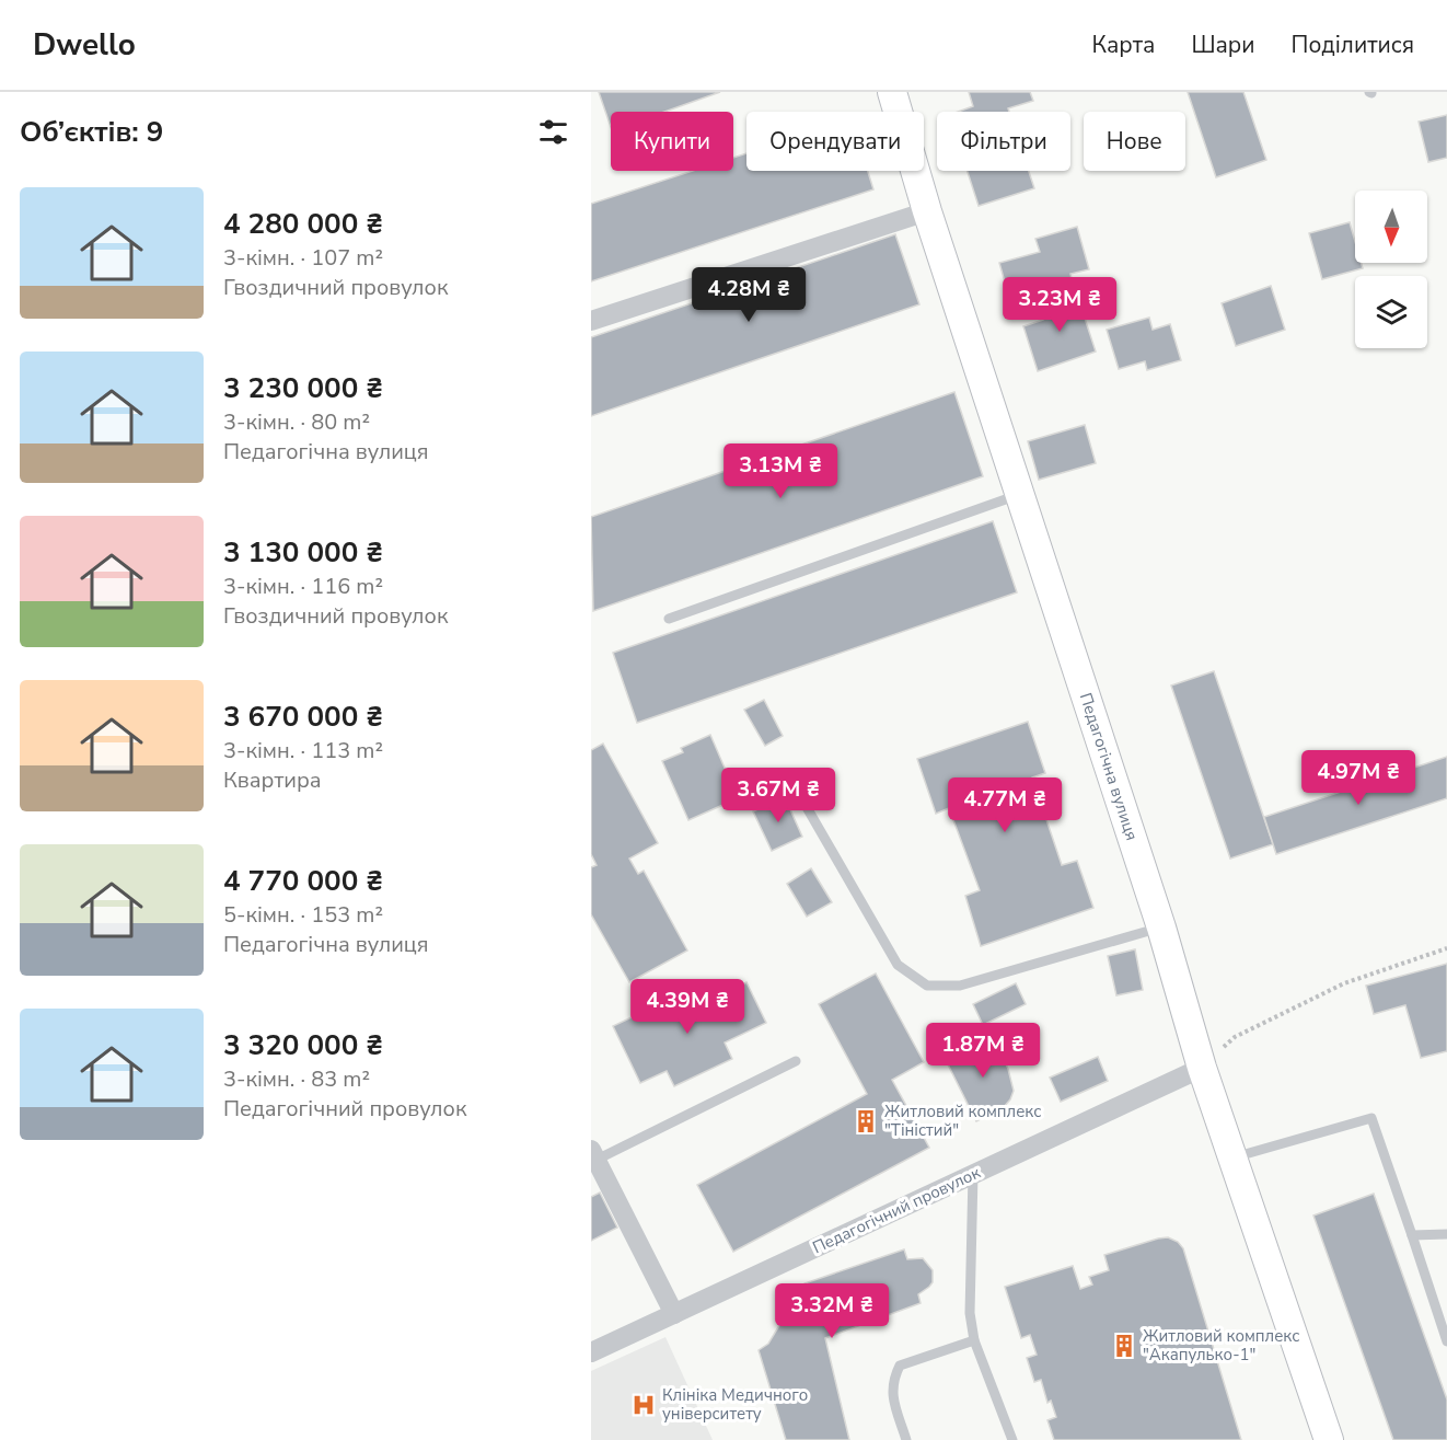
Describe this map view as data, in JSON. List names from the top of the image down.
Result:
{
  "streets": {
    "street": ["Педагогічна вулиця", "Педагогічний провулок"]
  },
  "crossings": [
    ["Педагогічна вулиця", "Педагогічний провулок"]
  ],
  "places": {
    "building": ["Житловий комплекс \"Тіністий\"", "Житловий комплекс \"Акапулько-1\""],
    "hospital": ["Клініка Медичного університету"]
  },
  "north": "bottom",
  "page": {
    "header": "Dwello",
    "nav": ["Карта", "Шари", "Поділитися"],
    "heading": "Об’єктів: 9",
    "chip": [
      "Купити",
      "Орендувати",
      "Фільтри",
      "Нове"
    ],
    "list": [
      {
        "name": "4 280 000 ₴",
        "note": "3-кімн. · 107 m² · Гвоздичний провулок"
      },
      {
        "name": "3 230 000 ₴",
        "note": "3-кімн. · 80 m² · Педагогічна вулиця"
      },
      {
        "name": "3 130 000 ₴",
        "note": "3-кімн. · 116 m² · Гвоздичний провулок"
      },
      {
        "name": "3 670 000 ₴",
        "note": "3-кімн. · 113 m² · Квартира"
      },
      {
        "name": "4 770 000 ₴",
        "note": "5-кімн. · 153 m² · Педагогічна вулиця"
      },
      {
        "name": "3 320 000 ₴",
        "note": "3-кімн. · 83 m² · Педагогічний провулок"
      }
    ],
    "price": [
      "4.28M ₴",
      "3.23M ₴",
      "3.13M ₴",
      "4.97M ₴",
      "3.67M ₴",
      "4.77M ₴",
      "4.39M ₴",
      "1.87M ₴",
      "3.32M ₴"
    ]
  }
}
